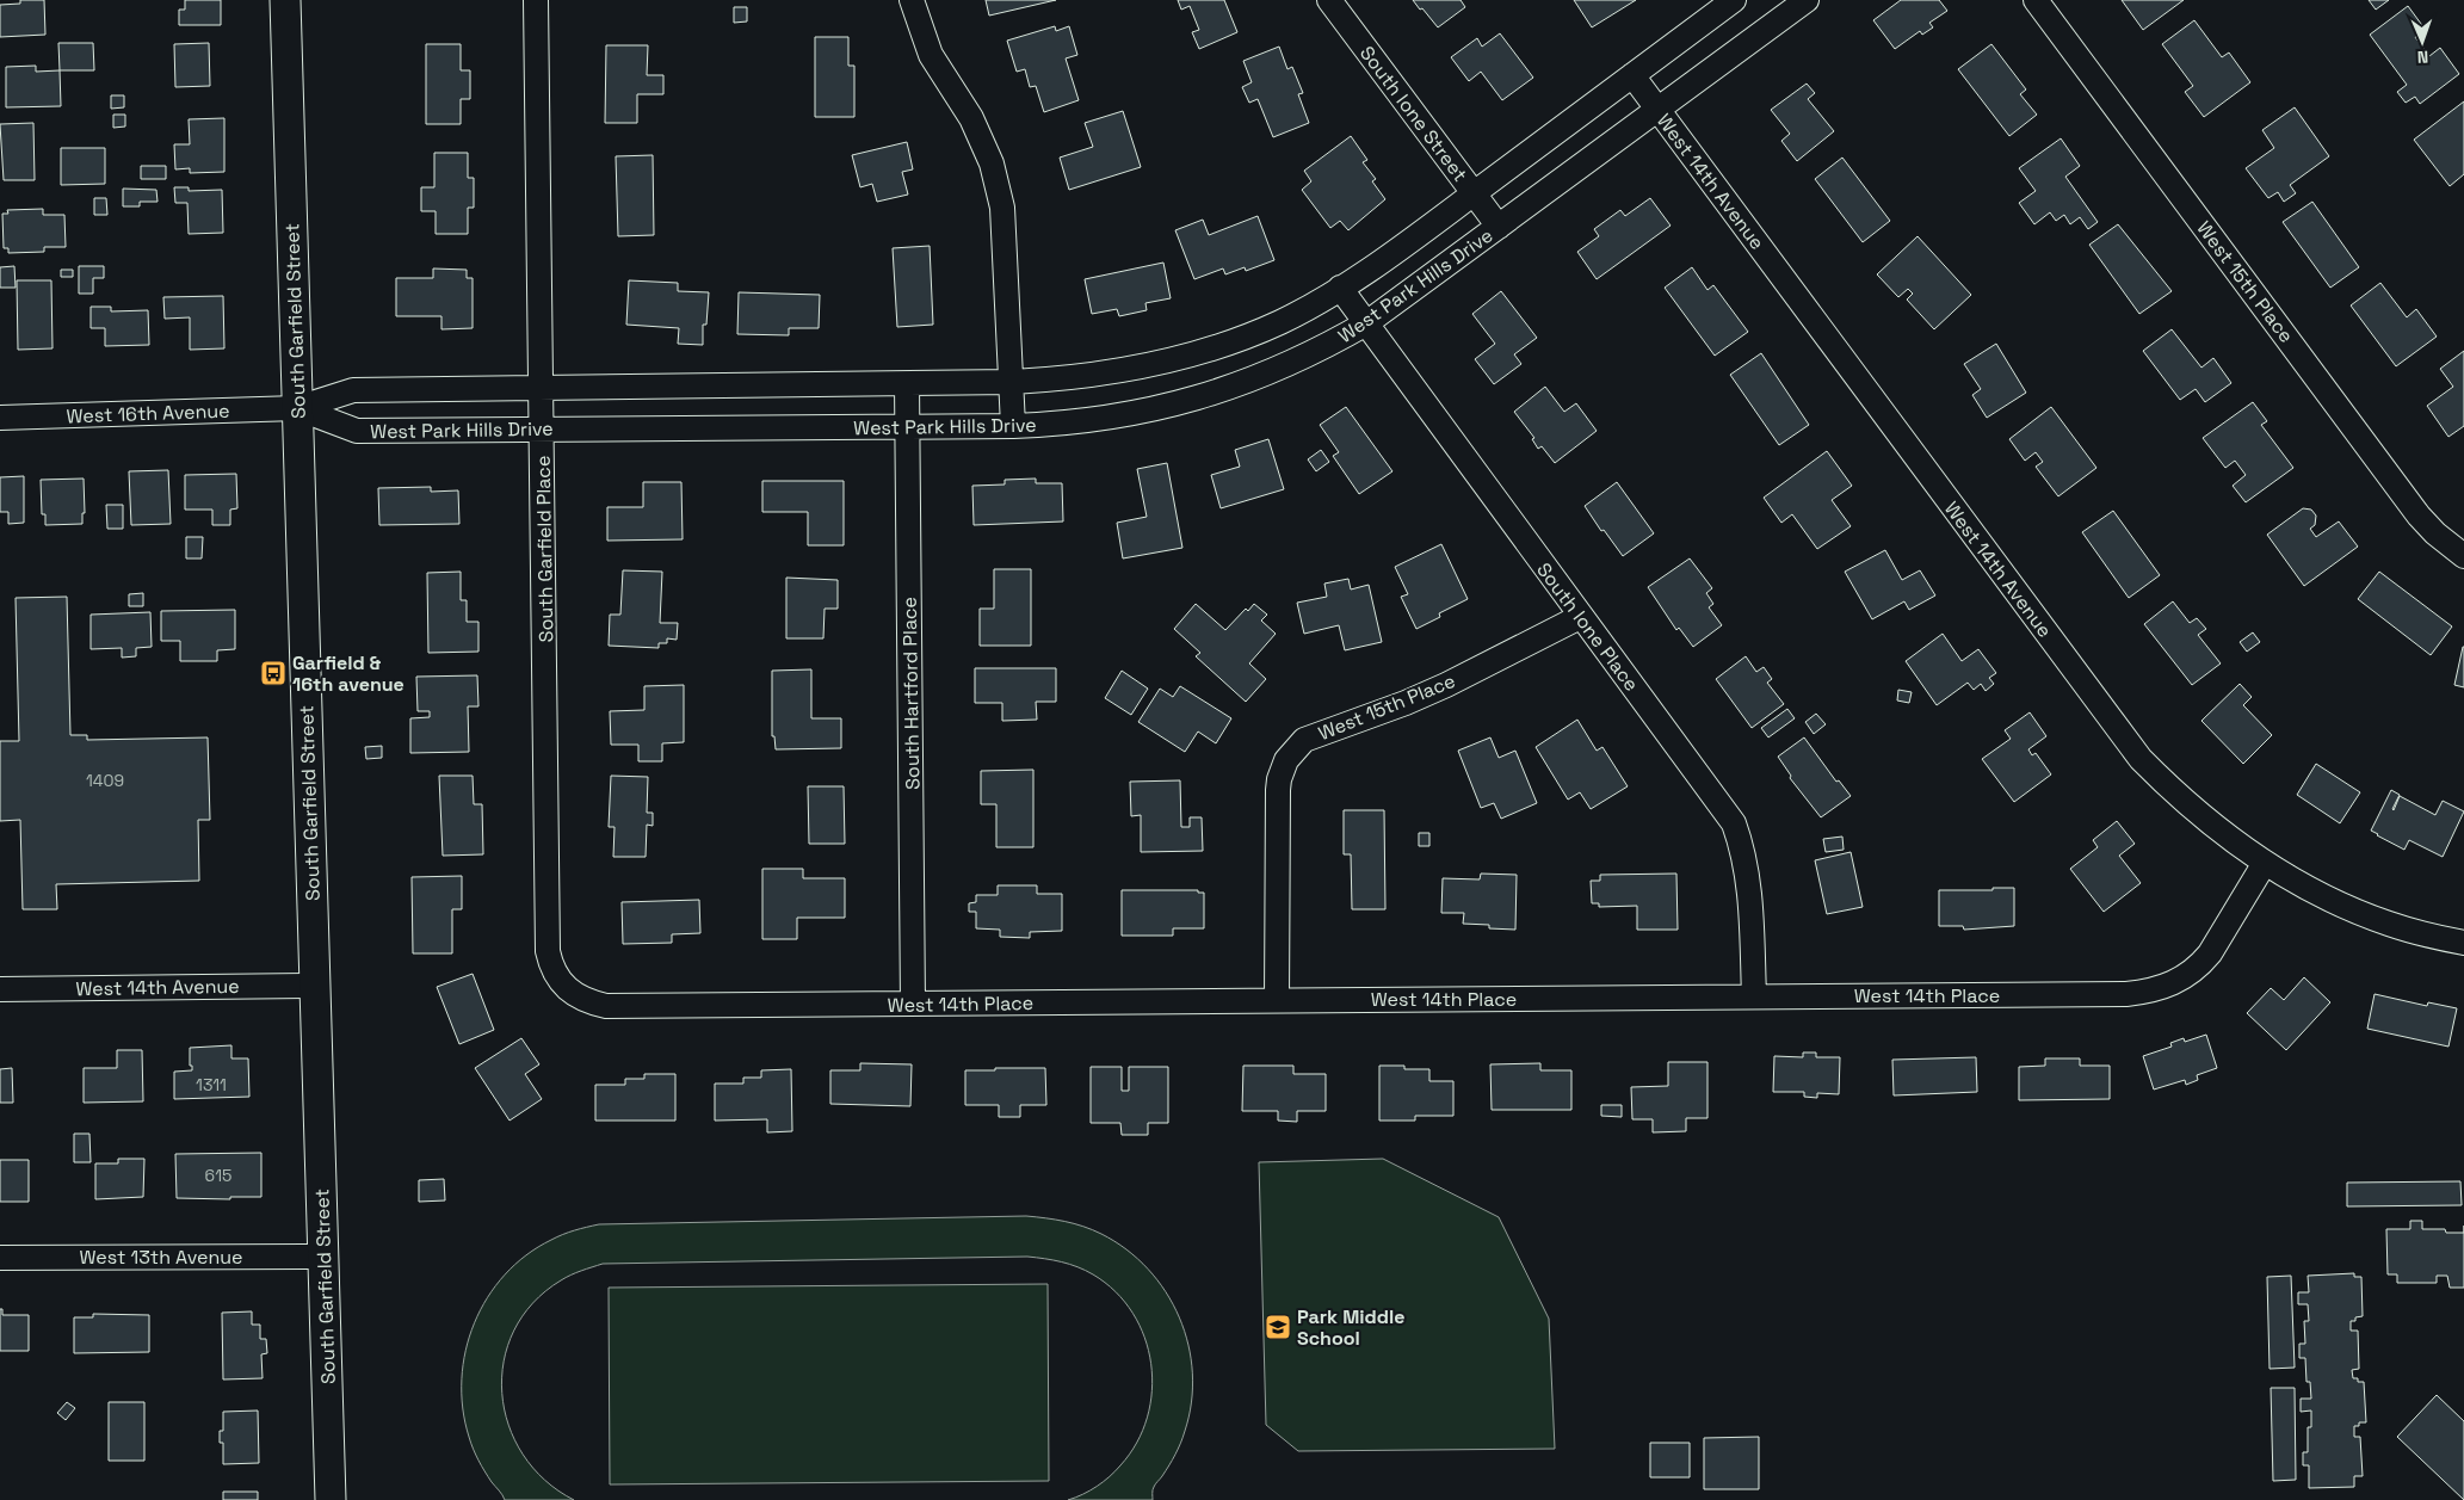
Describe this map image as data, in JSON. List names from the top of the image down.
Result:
{
  "streets": {
    "street": [
      "South Ione Street",
      "West 14th Avenue",
      "West 15th Place",
      "West Park Hills Drive",
      "South Garfield Street",
      "West 16th Avenue",
      "South Garfield Place",
      "South Ione Place",
      "South Hartford Place",
      "West 14th Place",
      "West 13th Avenue"
    ]
  },
  "crossings": [
    ["South Ione Street", "West Park Hills Drive"],
    ["West 14th Avenue", "West Park Hills Drive"],
    ["West 14th Avenue", "South Garfield Street"],
    ["West 14th Avenue", "West 14th Place"],
    ["West 15th Place", "South Ione Place"],
    ["West 15th Place", "West 14th Place"],
    ["West Park Hills Drive", "South Garfield Street"],
    ["West Park Hills Drive", "West 16th Avenue"],
    ["West Park Hills Drive", "South Garfield Place"],
    ["West Park Hills Drive", "South Ione Place"],
    ["West Park Hills Drive", "South Hartford Place"],
    ["South Garfield Street", "West 16th Avenue"],
    ["South Garfield Street", "West 13th Avenue"],
    ["South Garfield Place", "West 14th Place"],
    ["South Ione Place", "West 14th Place"],
    ["South Hartford Place", "West 14th Place"]
  ],
  "places": {
    "bus stop": ["Garfield & 16th avenue"],
    "school or university": ["Park Middle School"]
  },
  "house_numbers": ["1409", "1311", "615"],
  "north": "bottom"
}
